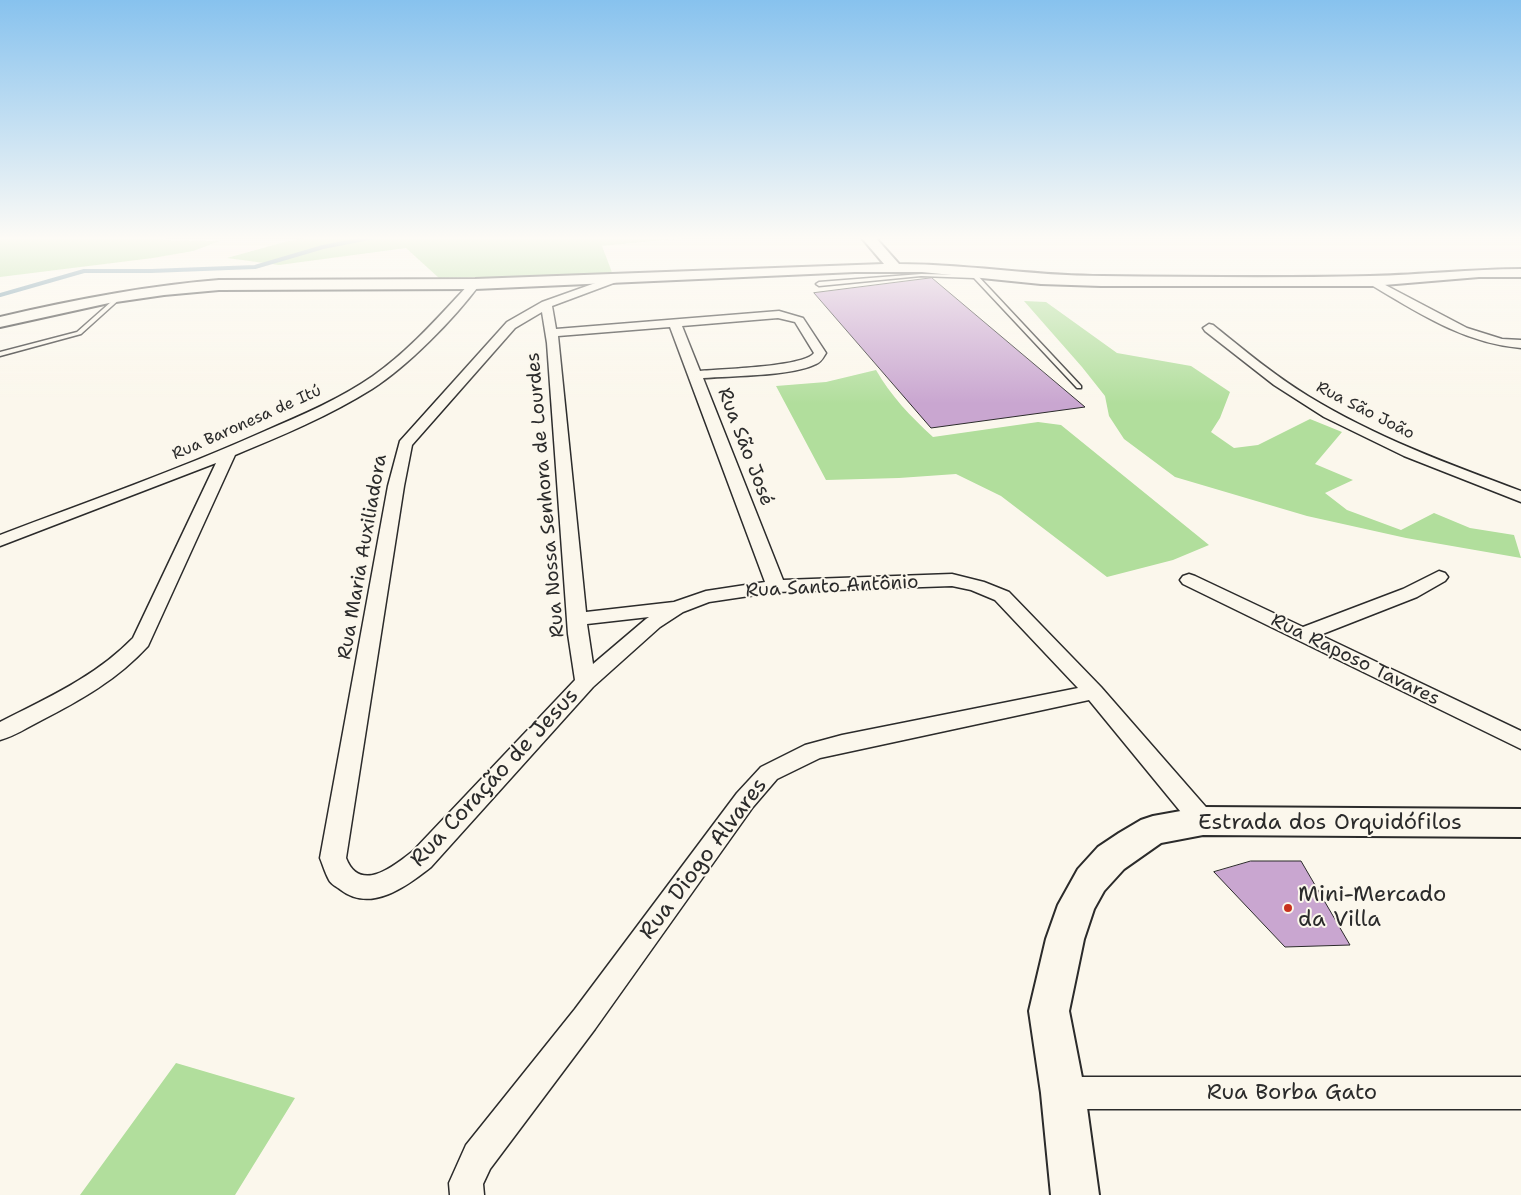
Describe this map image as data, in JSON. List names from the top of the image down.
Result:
{
  "streets": {
    "street": [
      "Rua São João",
      "Rua Baronesa de Itú",
      "Rua São José",
      "Rua Nossa Senhora de Lourdes",
      "Rua Maria Auxiliadora",
      "Rua Santo Antônio",
      "Rua Raposo Tavares",
      "Rua Coração de Jesus",
      "Estrada dos Orquidófilos",
      "Rua Diogo Alvares",
      "Rua Borba Gato"
    ]
  },
  "crossings": [
    ["Rua São José", "Rua Santo Antônio"],
    ["Rua Nossa Senhora de Lourdes", "Rua Maria Auxiliadora"],
    ["Rua Nossa Senhora de Lourdes", "Rua Santo Antônio"],
    ["Rua Nossa Senhora de Lourdes", "Rua Coração de Jesus"],
    ["Rua Maria Auxiliadora", "Rua Coração de Jesus"],
    ["Rua Santo Antônio", "Rua Coração de Jesus"],
    ["Rua Santo Antônio", "Estrada dos Orquidófilos"],
    ["Rua Santo Antônio", "Rua Diogo Alvares"],
    ["Estrada dos Orquidófilos", "Rua Borba Gato"]
  ],
  "places": ["Mini-Mercado da Villa"]
}
